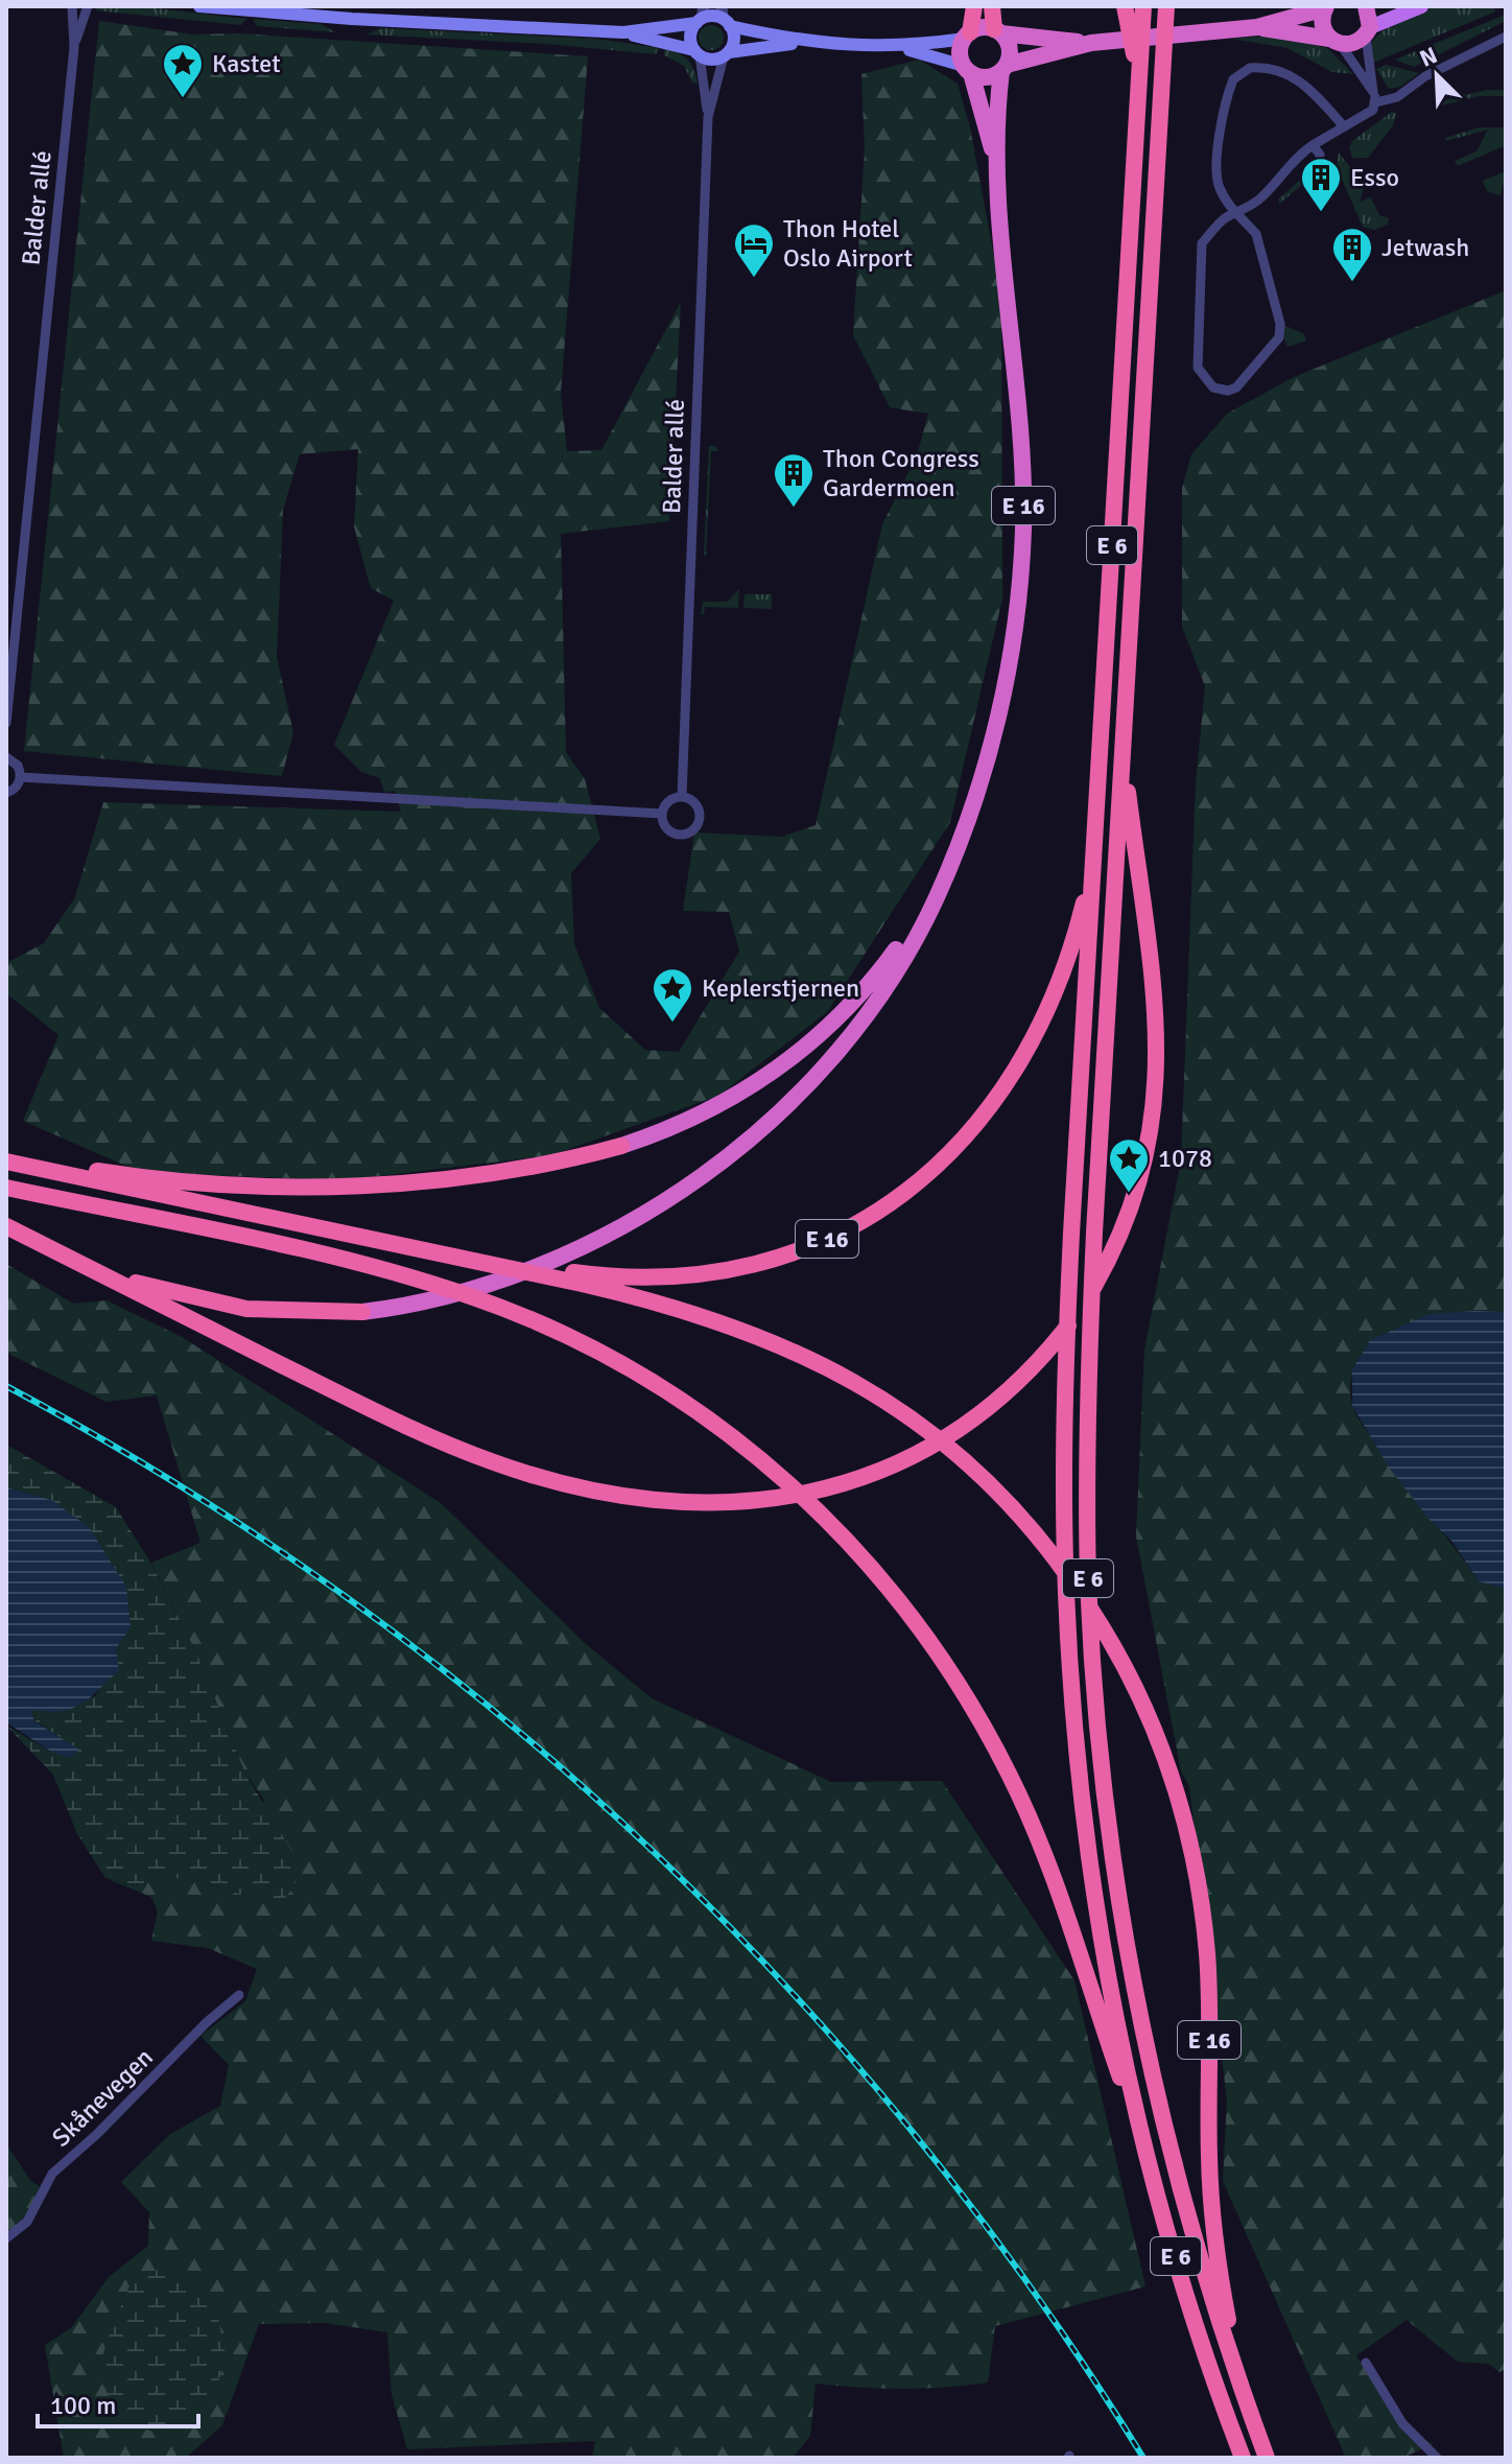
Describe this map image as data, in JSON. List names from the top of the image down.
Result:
{
  "streets": {
    "highway": ["E 16", "E 6"],
    "street": ["Balder allé", "Skånevegen"]
  },
  "crossings": [
    ["E 16", "E 6"]
  ],
  "places": {
    "place": ["Kastet", "Keplerstjernen", "1078"],
    "building": ["Esso", "Jetwash", "Thon Congress Gardermoen"],
    "hotel": ["Thon Hotel Oslo Airport"]
  },
  "scale_bar": "100 m",
  "north": "top left"
}
